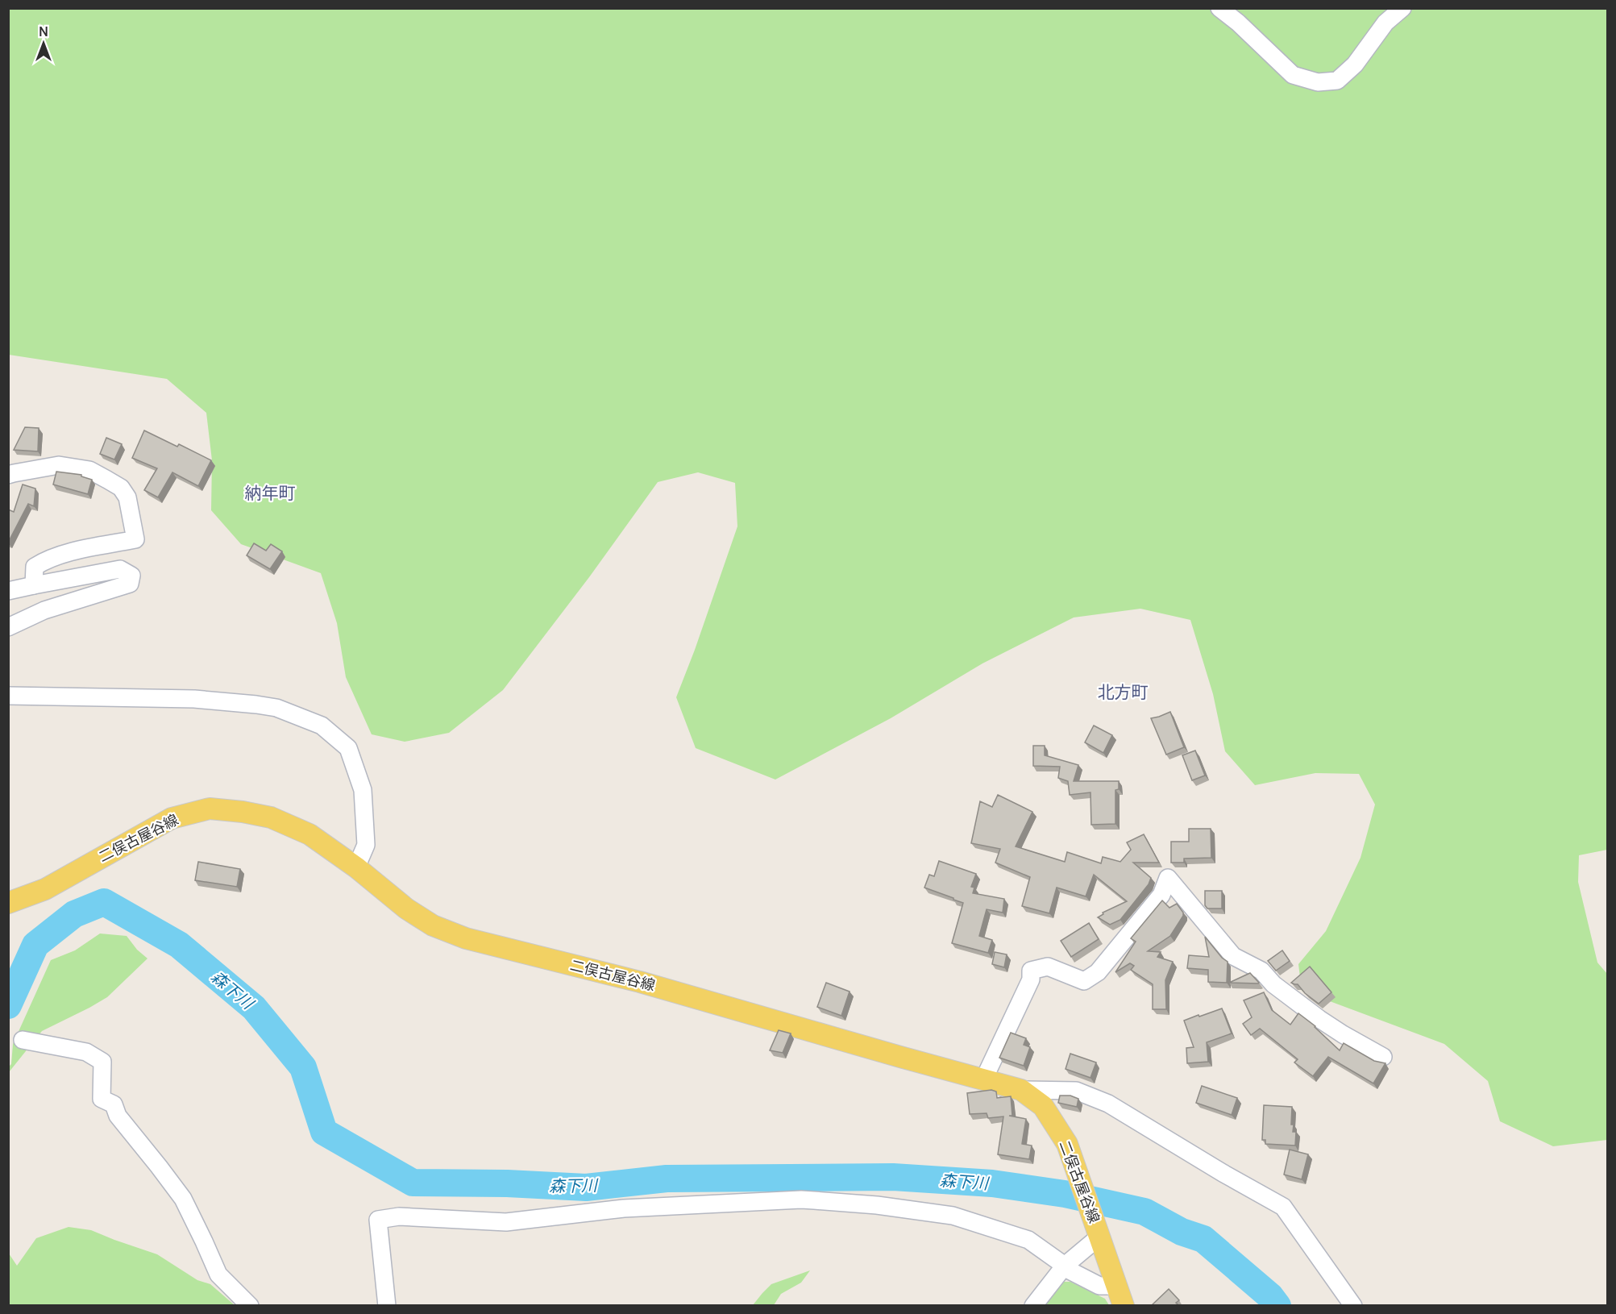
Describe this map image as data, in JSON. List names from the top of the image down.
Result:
{
  "streets": {
    "main road": ["二俣古屋谷線"]
  },
  "districts": ["納年町", "北方町"],
  "water": ["森下川"],
  "north": "top"
}
